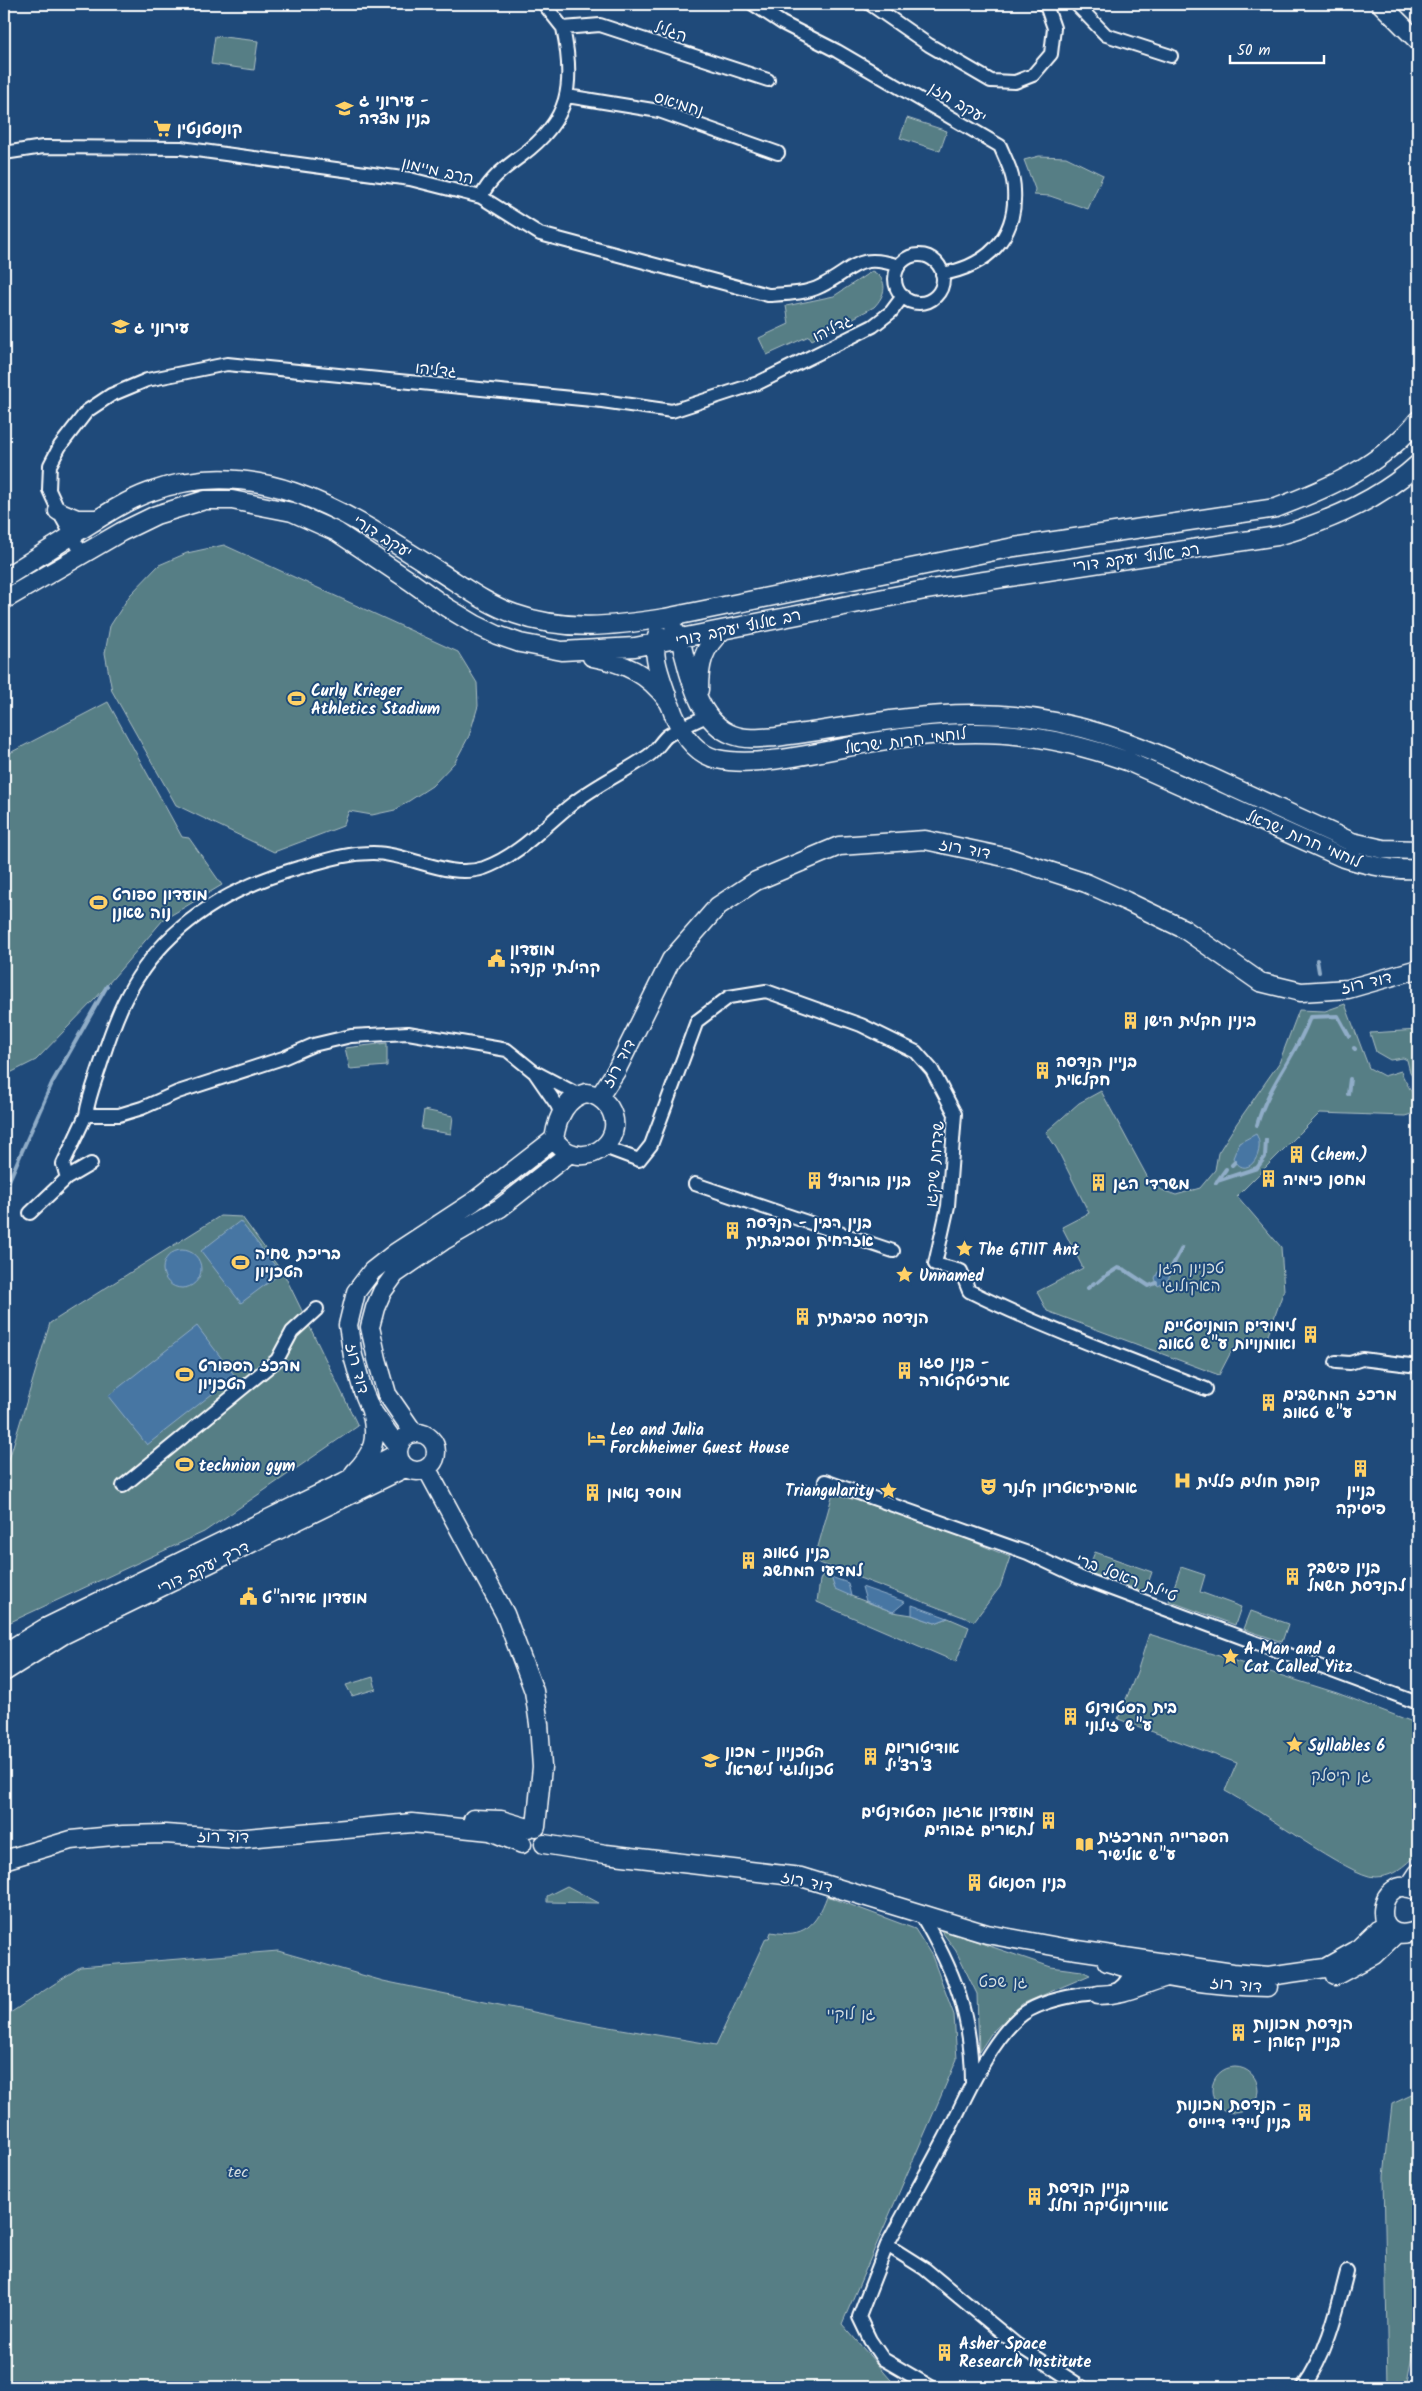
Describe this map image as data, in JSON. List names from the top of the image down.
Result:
{
  "streets": {
    "street": [
      "הגליל",
      "יעקב חזן",
      "נחמיאס",
      "הרב מיימון",
      "גדליהו",
      "יעקב דורי",
      "רב אלוף יעקב דורי",
      "לוחמי חרות ישראל",
      "דוד רוז",
      "שדרות שיקגו",
      "דרך יעקב דורי",
      "טיילת ראסל ברי"
    ]
  },
  "crossings": [
    ["יעקב חזן", "הרב מיימון"],
    ["יעקב חזן", "גדליהו"],
    ["הרב מיימון", "גדליהו"],
    ["יעקב דורי", "רב אלוף יעקב דורי"],
    ["רב אלוף יעקב דורי", "לוחמי חרות ישראל"],
    ["דוד רוז", "שדרות שיקגו"],
    ["דוד רוז", "דרך יעקב דורי"]
  ],
  "parks": [
    "טכניון הגן האקולוגי",
    "גן קיסלק",
    "גן שכט",
    "גן לוקיי",
    "tec"
  ],
  "places": {
    "school or university": ["עירוני ג - בנין מצדה", "עירוני ג", "הטכניון - מכון טכנולוגי לישראל"],
    "supermarket": ["קונסטנטין"],
    "sports": [
      "Curly Krieger Athletics Stadium",
      "מועדון ספורט נוה שאנן",
      "בריכת שחיה הטכניון",
      "מרכז הספורט הטכניון",
      "technion gym"
    ],
    "public building": ["מועדון קהילתי קנדה", "מועדון אדוה\"ט"],
    "building": [
      "בינין חקלית הישן",
      "בניין הנדסה חקלאית",
      "(chem.)",
      "מחסן כימיה",
      "בנין בורוביץ",
      "משרדי הגן",
      "בנין רבין - הנדסה אזרחית וסביבתית",
      "הנדסה סביבתית",
      "לימודים הומניסטיים ואומנויות ע\"ש טאוב",
      "בנין סגו - ארכיטקטורה",
      "מרכז המחשבים ע\"ש טאוב",
      "בניין פיסיקה",
      "מוסד נאמן",
      "בנין טאוב למדעי המחשב",
      "בנין פישבך להנדסת חשמל",
      "בית הסטודנט ע\"ש זילוני",
      "אודיטוריום צ'רצ'יל",
      "מועדון ארגון הסטודנטים לתארים גבוהים",
      "בנין הסנאט",
      "הנדסת מכונות - בניין קאהן",
      "הנדסת מכונות - בנין ליידי דייויס",
      "בניין הנדסת אווירונוטיקה וחלל",
      "Asher Space Research Institute"
    ],
    "place": [
      "The GTIIT Ant",
      "Unnamed",
      "Triangularity",
      "A Man and a Cat Called Yitz",
      "Syllables 6"
    ],
    "hotel": ["Leo and Julia Forchheimer Guest House"],
    "hospital": ["קופת חולים כללית"],
    "theatre": ["אמפיתיאטרון קלנר"],
    "library": ["הספרייה המרכזית ע\"ש אלישיר"]
  },
  "scale_bar": "50 m"
}
